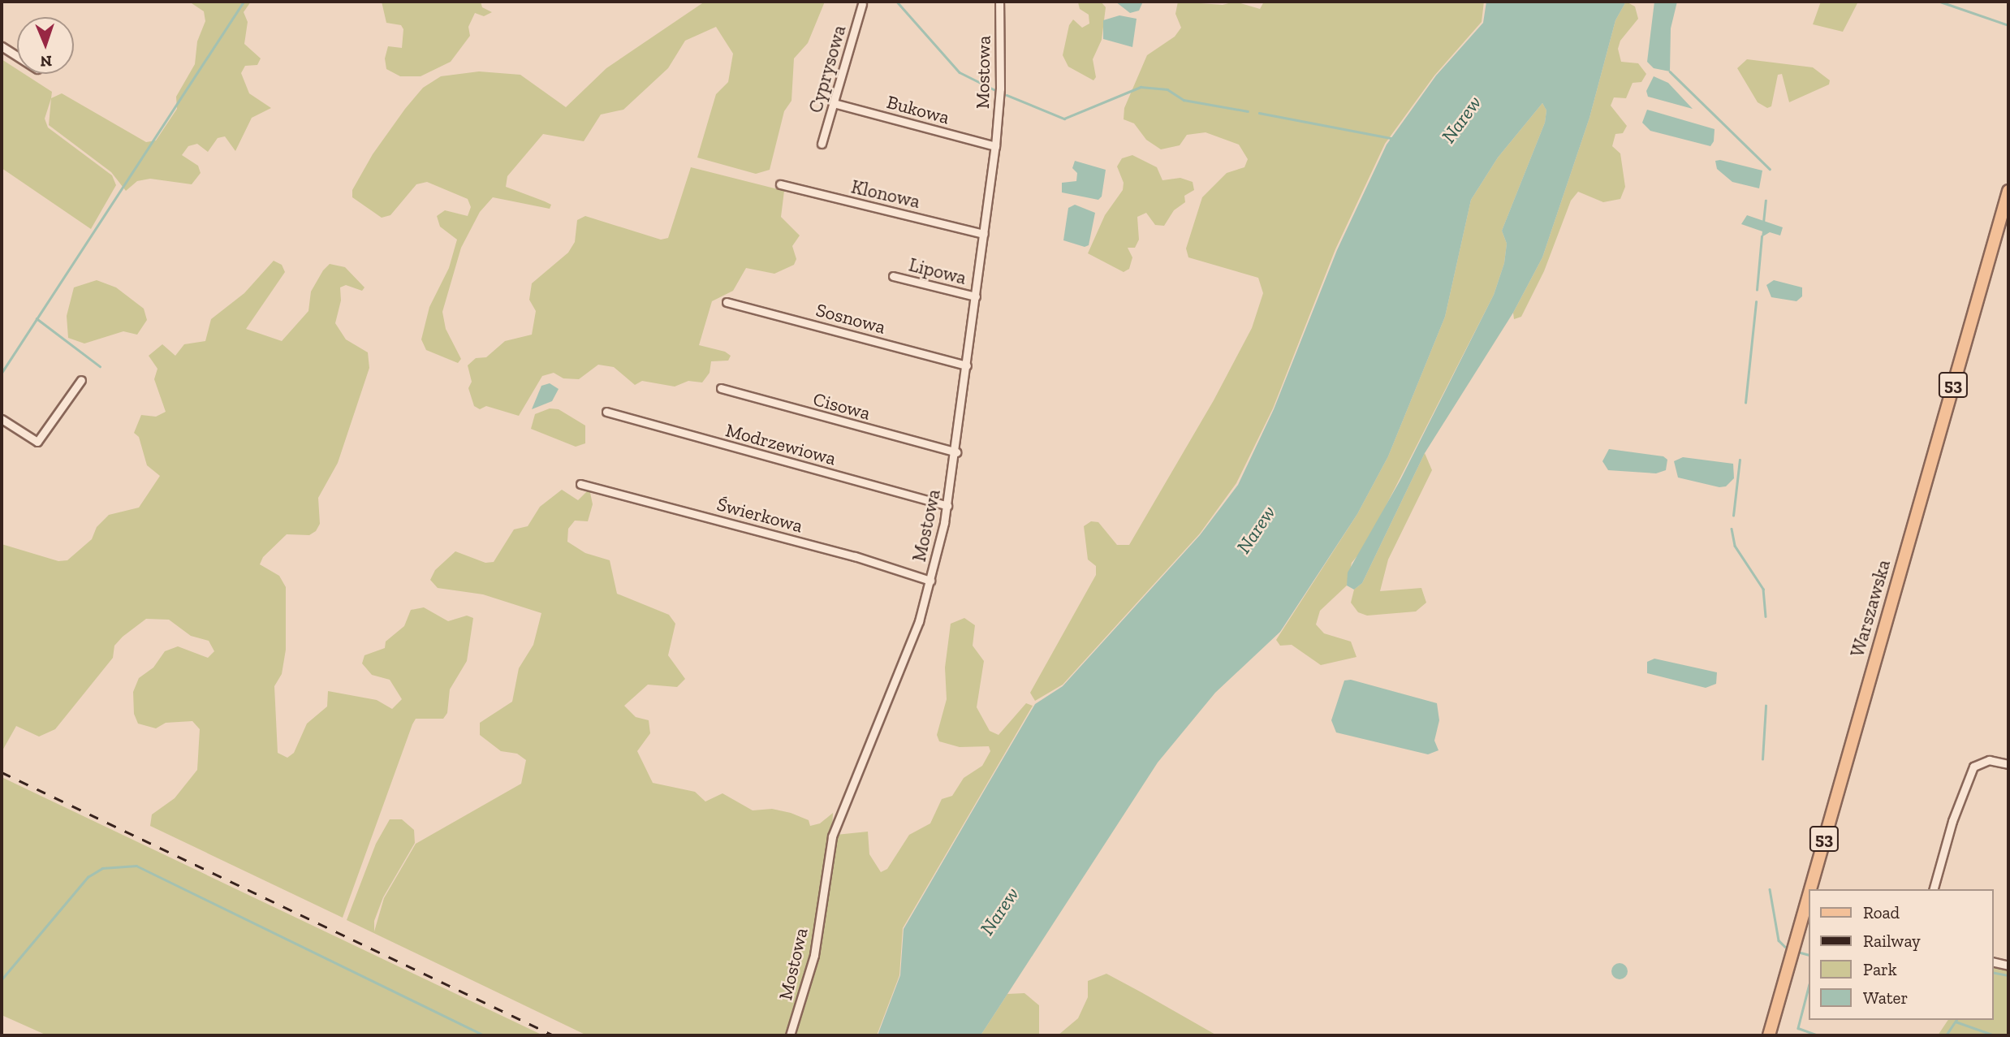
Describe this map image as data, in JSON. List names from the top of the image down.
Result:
{
  "streets": {
    "main road": ["53", "Warszawska"],
    "street": [
      "Cyprysowa",
      "Mostowa",
      "Bukowa",
      "Klonowa",
      "Lipowa",
      "Sosnowa",
      "Cisowa",
      "Modrzewiowa",
      "Świerkowa"
    ]
  },
  "crossings": [
    ["Cyprysowa", "Bukowa"],
    ["Mostowa", "Bukowa"],
    ["Mostowa", "Klonowa"],
    ["Mostowa", "Lipowa"],
    ["Mostowa", "Sosnowa"],
    ["Mostowa", "Cisowa"],
    ["Mostowa", "Modrzewiowa"],
    ["Mostowa", "Świerkowa"]
  ],
  "water": ["Narew"],
  "legend": [
    "Road",
    "Railway",
    "Park",
    "Water"
  ],
  "north": "bottom"
}
